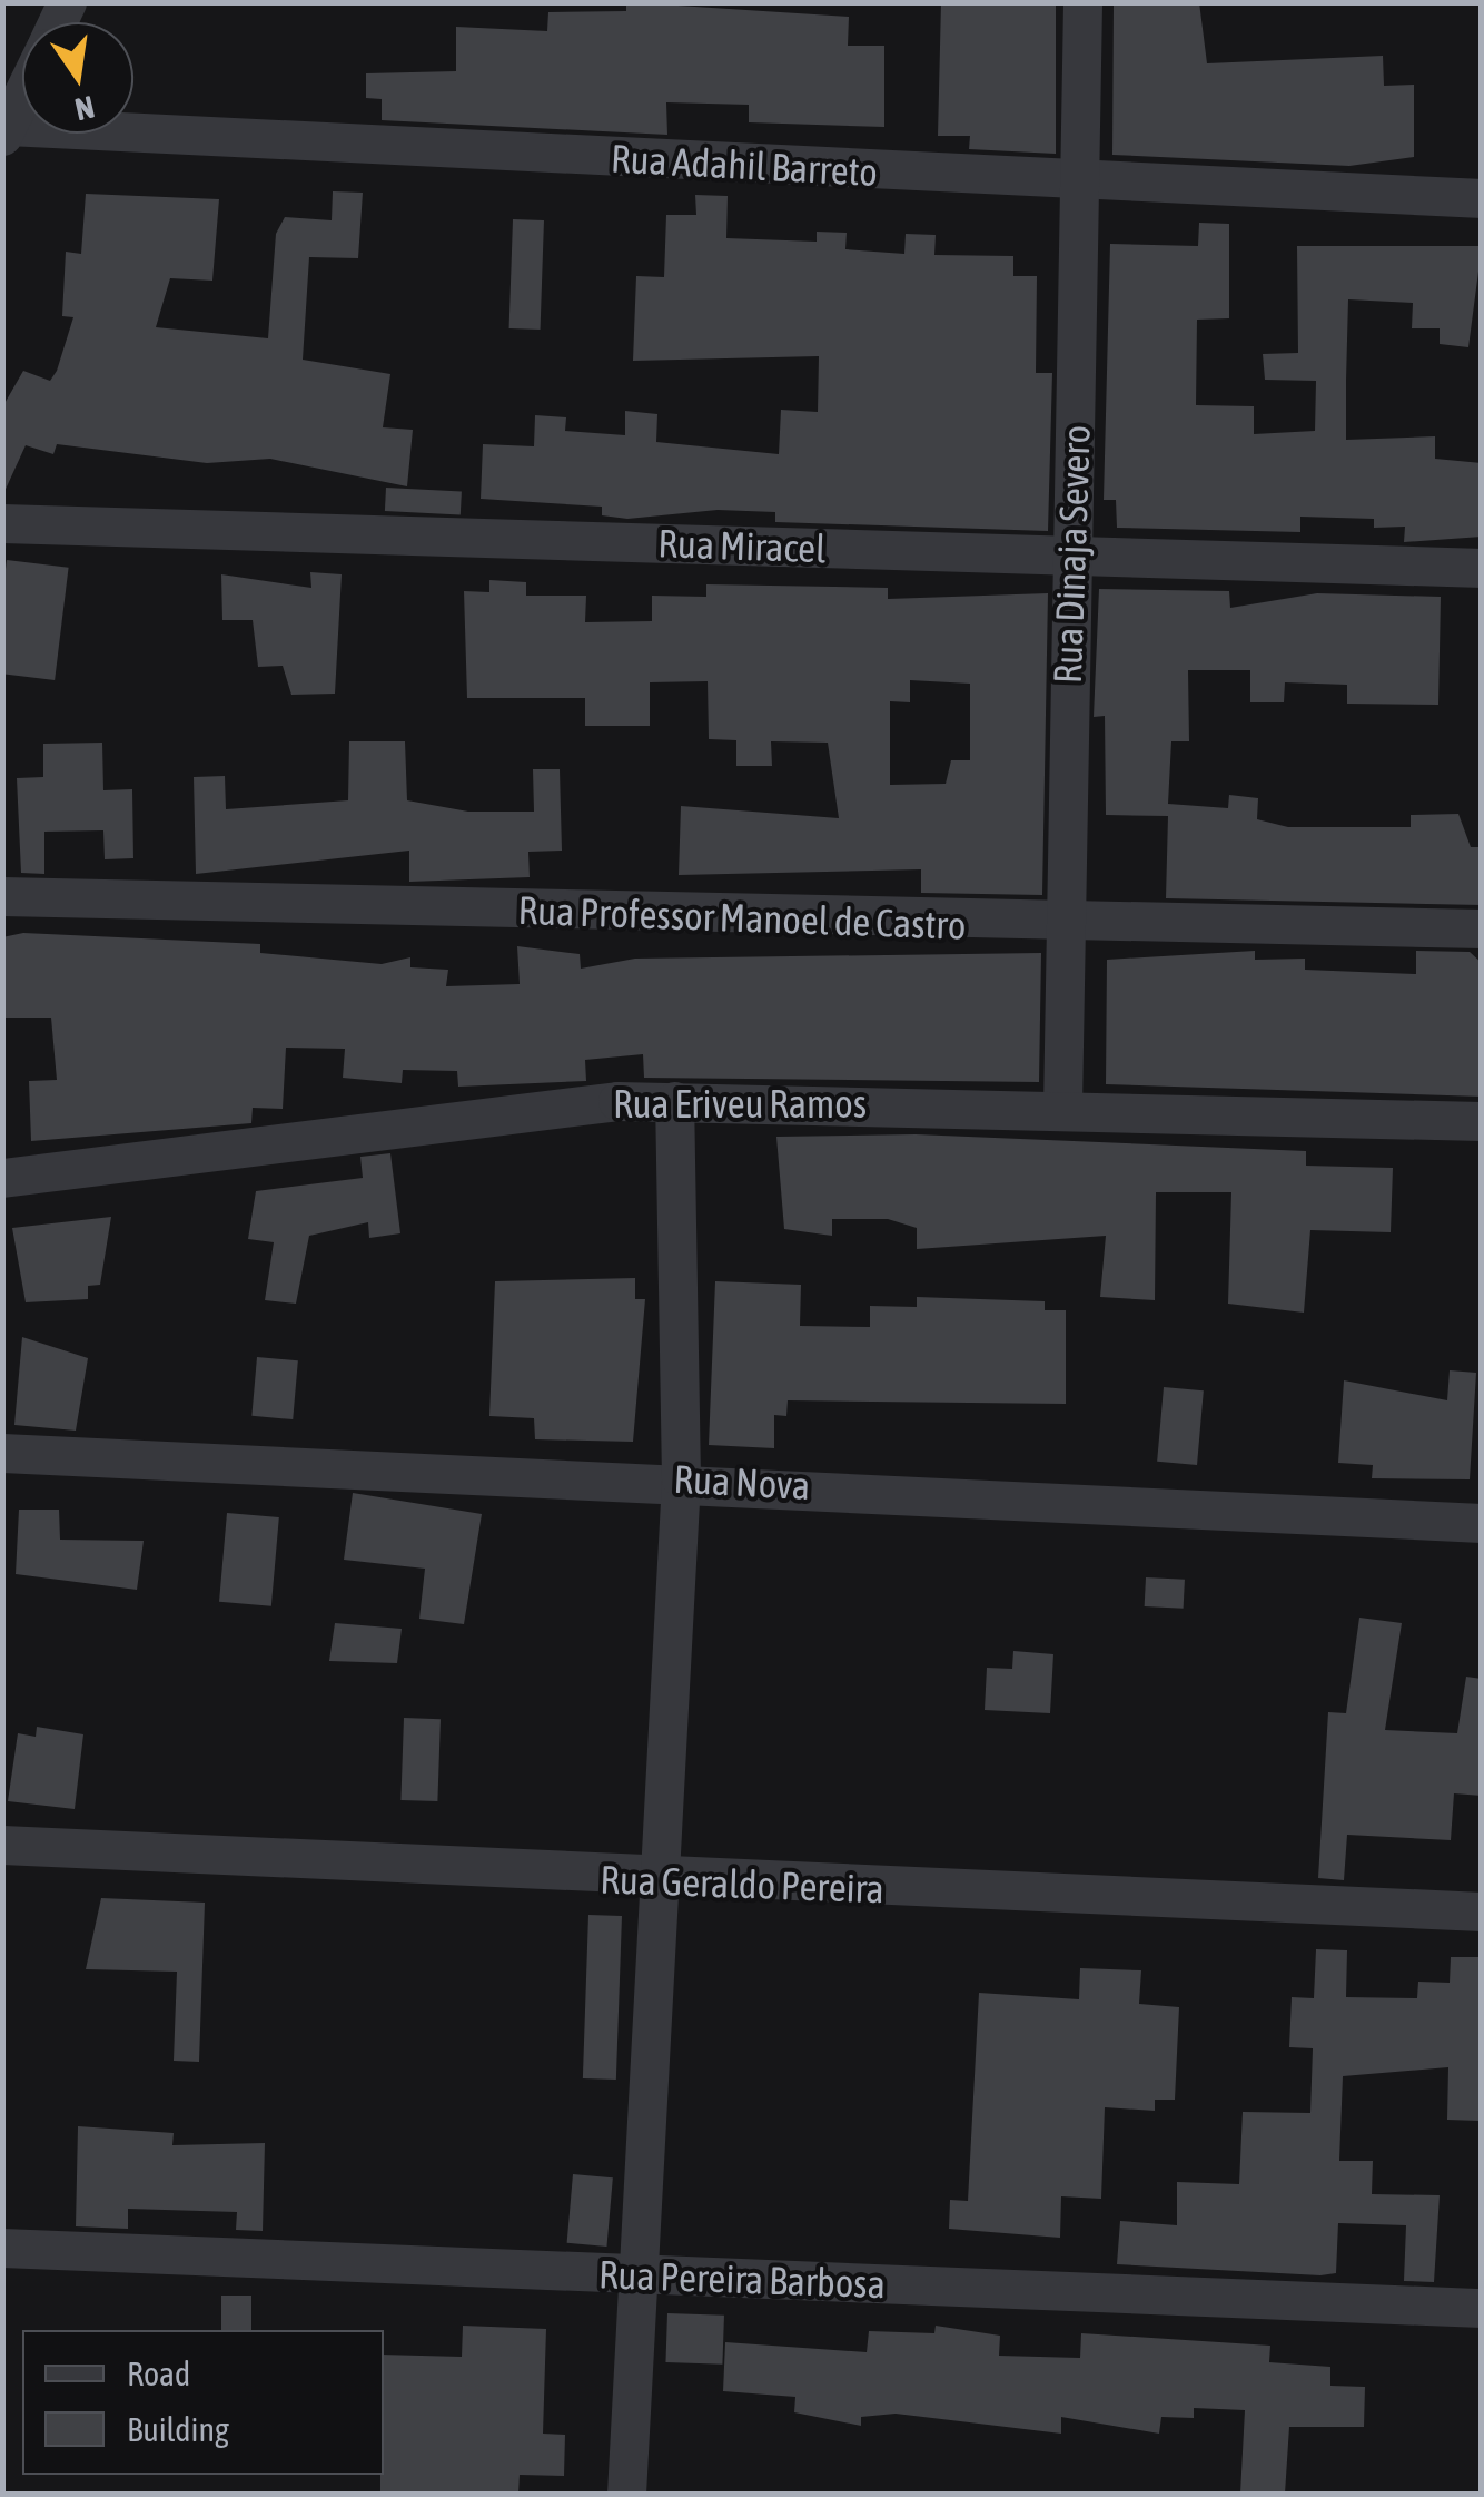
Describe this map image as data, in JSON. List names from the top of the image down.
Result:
{
  "streets": {
    "street": [
      "Rua Adahil Barreto",
      "Rua Miracel",
      "Rua Dinaja Severo",
      "Rua Professor Manoel de Castro",
      "Rua Eriveu Ramos",
      "Rua Nova",
      "Rua Geraldo Pereira",
      "Rua Pereira Barbosa"
    ]
  },
  "crossings": [
    ["Rua Adahil Barreto", "Rua Dinaja Severo"],
    ["Rua Miracel", "Rua Dinaja Severo"],
    ["Rua Dinaja Severo", "Rua Professor Manoel de Castro"],
    ["Rua Dinaja Severo", "Rua Eriveu Ramos"]
  ],
  "legend": ["Road", "Building"],
  "north": "bottom"
}
